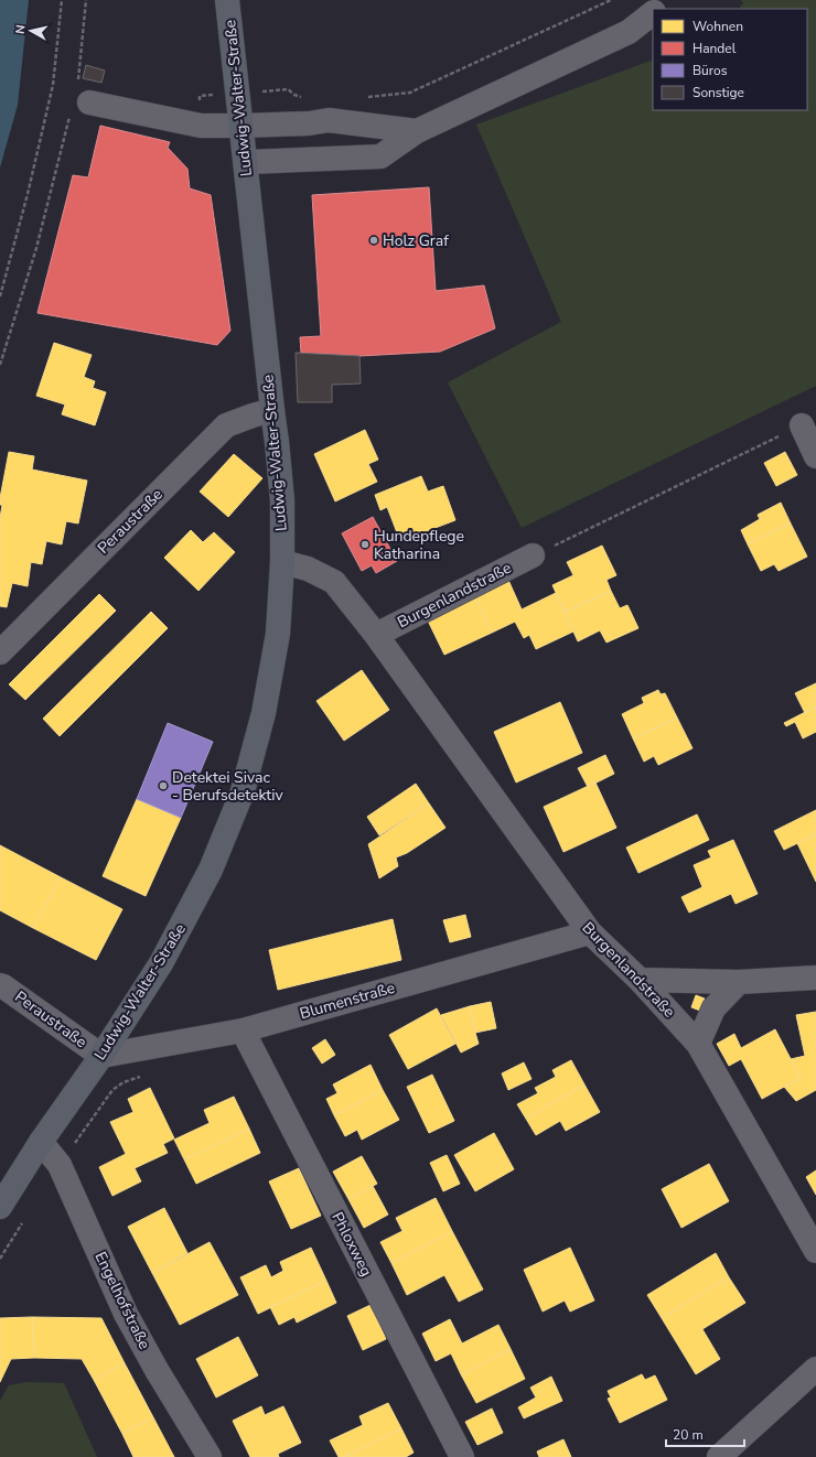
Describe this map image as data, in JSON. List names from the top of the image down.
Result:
{
  "streets": {
    "main road": ["Ludwig-Walter-Straße"],
    "street": [
      "Peraustraße",
      "Burgenlandstraße",
      "Blumenstraße",
      "Phloxweg",
      "Engelhofstraße"
    ]
  },
  "crossings": [
    ["Ludwig-Walter-Straße", "Peraustraße"],
    ["Ludwig-Walter-Straße", "Burgenlandstraße"],
    ["Ludwig-Walter-Straße", "Blumenstraße"],
    ["Ludwig-Walter-Straße", "Engelhofstraße"],
    ["Peraustraße", "Blumenstraße"],
    ["Burgenlandstraße", "Blumenstraße"],
    ["Blumenstraße", "Phloxweg"]
  ],
  "places": ["Holz Graf", "Hundepflege Katharina", "Detektei Sivac - Berufsdetektiv"],
  "legend": [
    "Wohnen",
    "Handel",
    "Büros",
    "Sonstige"
  ],
  "scale_bar": "20 m",
  "north": "left"
}
